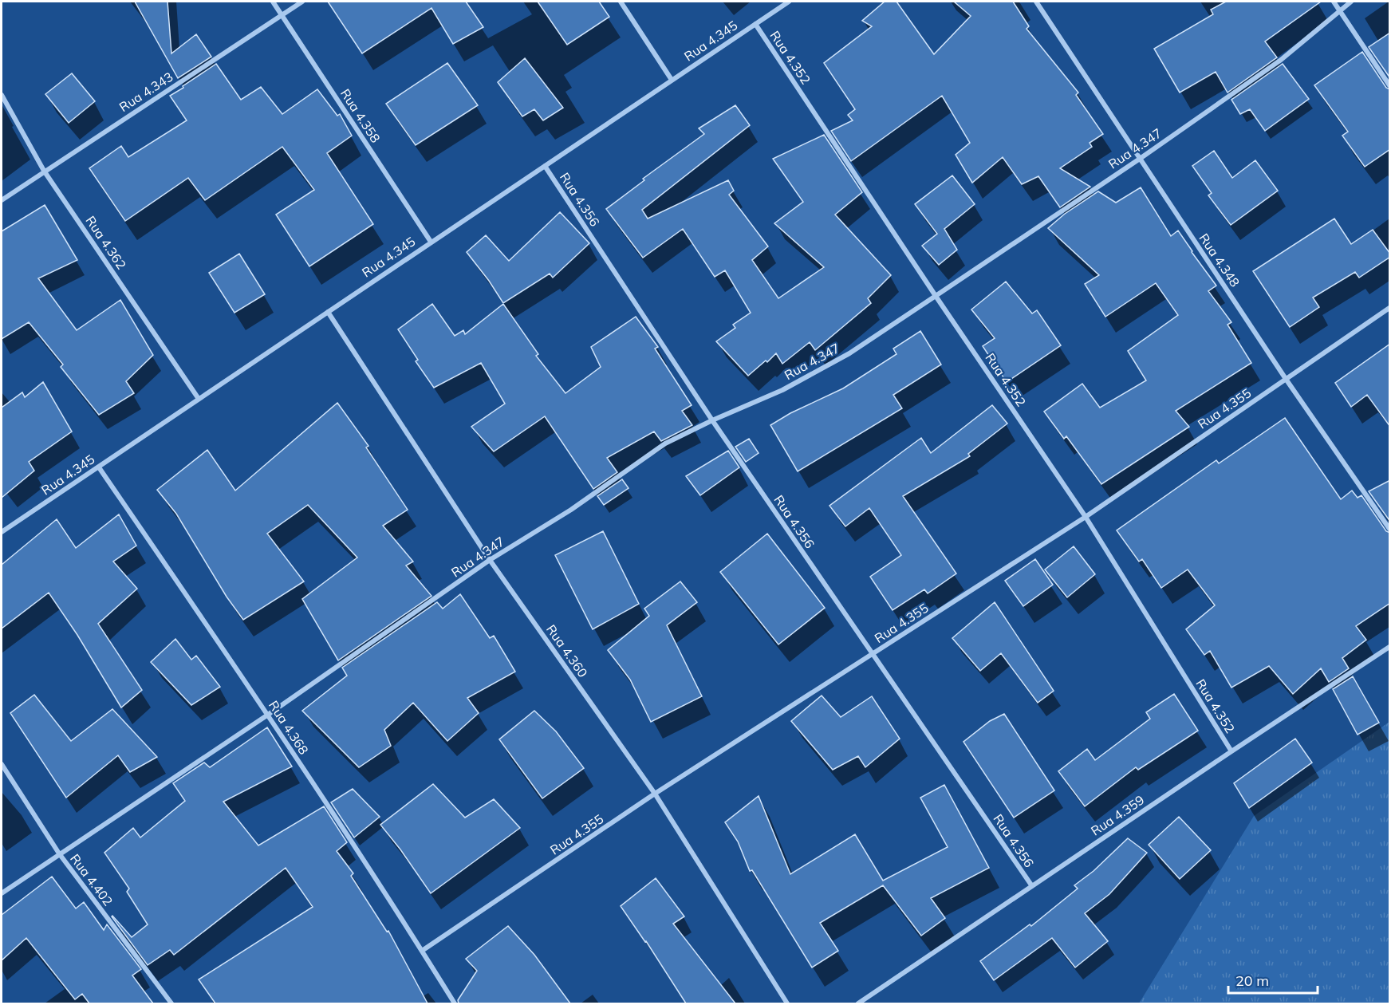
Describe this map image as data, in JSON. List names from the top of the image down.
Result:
{
  "streets": {
    "street": [
      "Rua 4.345",
      "Rua 4.352",
      "Rua 4.343",
      "Rua 4.358",
      "Rua 4.347",
      "Rua 4.356",
      "Rua 4.362",
      "Rua 4.348",
      "Rua 4.355",
      "Rua 4.360",
      "Rua 4.368",
      "Rua 4.359",
      "Rua 4.402"
    ]
  },
  "crossings": [
    ["Rua 4.345", "Rua 4.352"],
    ["Rua 4.345", "Rua 4.358"],
    ["Rua 4.345", "Rua 4.356"],
    ["Rua 4.345", "Rua 4.362"],
    ["Rua 4.345", "Rua 4.360"],
    ["Rua 4.345", "Rua 4.368"],
    ["Rua 4.352", "Rua 4.347"],
    ["Rua 4.352", "Rua 4.355"],
    ["Rua 4.352", "Rua 4.359"],
    ["Rua 4.343", "Rua 4.358"],
    ["Rua 4.343", "Rua 4.362"],
    ["Rua 4.347", "Rua 4.356"],
    ["Rua 4.347", "Rua 4.348"],
    ["Rua 4.347", "Rua 4.360"],
    ["Rua 4.347", "Rua 4.368"],
    ["Rua 4.347", "Rua 4.402"],
    ["Rua 4.356", "Rua 4.355"],
    ["Rua 4.356", "Rua 4.359"],
    ["Rua 4.348", "Rua 4.355"],
    ["Rua 4.355", "Rua 4.360"],
    ["Rua 4.355", "Rua 4.368"]
  ],
  "scale_bar": "20 m"
}
